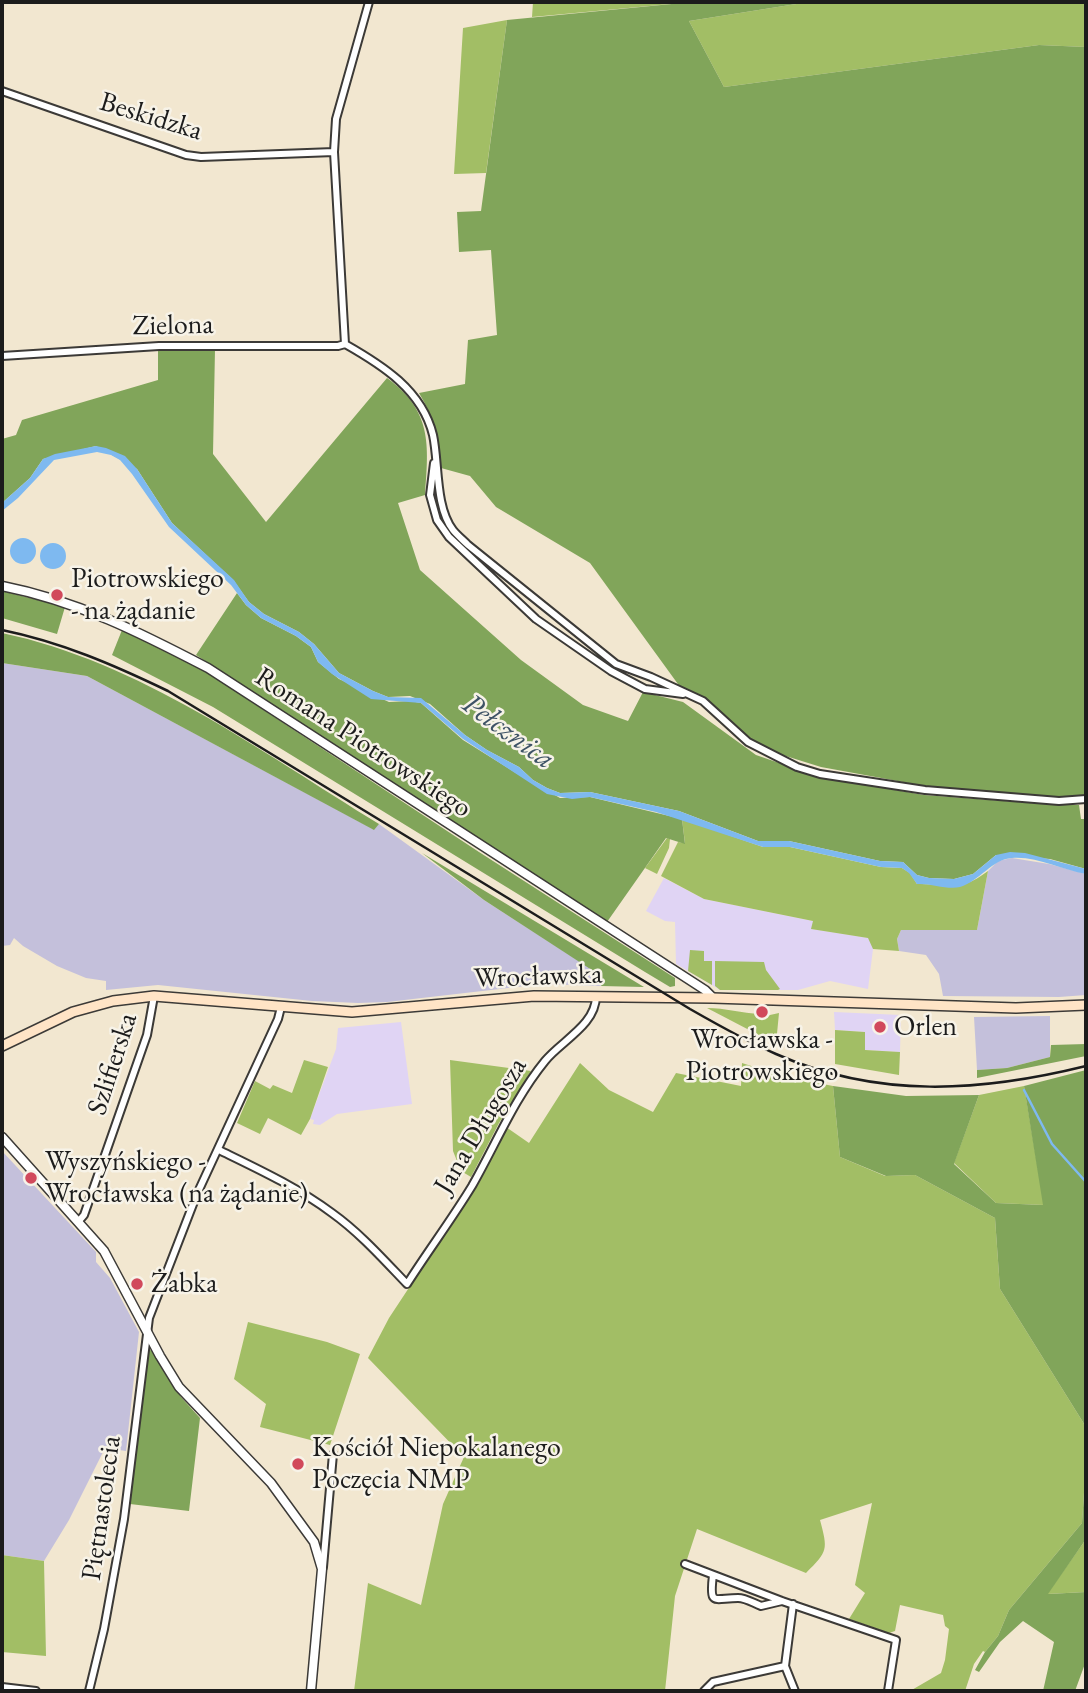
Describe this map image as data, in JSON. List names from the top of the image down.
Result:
{
  "streets": {
    "main road": ["Wrocławska"],
    "street": [
      "Beskidzka",
      "Zielona",
      "Romana Piotrowskiego",
      "Szlifierska",
      "Jana Długosza",
      "Piętnastolecia"
    ]
  },
  "crossings": [
    ["Romana Piotrowskiego", "Wrocławska"],
    ["Wrocławska", "Szlifierska"],
    ["Wrocławska", "Jana Długosza"],
    ["Wrocławska", "Piętnastolecia"],
    ["Jana Długosza", "Piętnastolecia"]
  ],
  "water": ["Pełcznica"],
  "places": [
    "Piotrowskiego - na żądanie",
    "Wrocławska - Piotrowskiego",
    "Orlen",
    "Wyszyńskiego - Wrocławska (na żądanie)",
    "Żabka",
    "Kościół Niepokalanego Poczęcia NMP"
  ]
}
